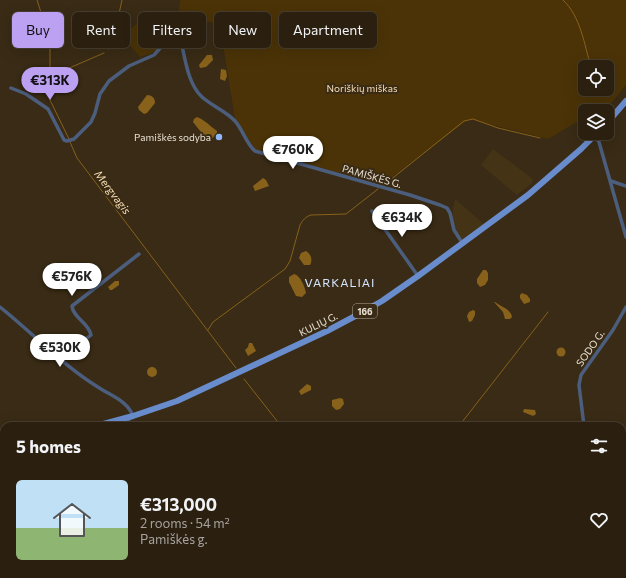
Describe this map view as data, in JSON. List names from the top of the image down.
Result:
{
  "streets": {
    "main road": ["166", "KULIŲ G."],
    "street": ["PAMIŠKĖS G.", "SODO G."]
  },
  "crossings": [
    ["PAMIŠKĖS G.", "KULIŲ G."]
  ],
  "districts": ["VARKALIAI"],
  "water": ["Mergvagis"],
  "parks": ["Noriškių miškas"],
  "places": ["Pamiškės sodyba"],
  "page": {
    "chip": [
      "Buy",
      "Rent",
      "Filters",
      "New",
      "Apartment"
    ],
    "price": [
      "€313K",
      "€760K",
      "€634K",
      "€576K",
      "€530K"
    ],
    "heading": "5 homes",
    "list": [
      {
        "name": "€313,000",
        "note": "2 rooms · 54 m² · Pamiškės g."
      }
    ]
  }
}
